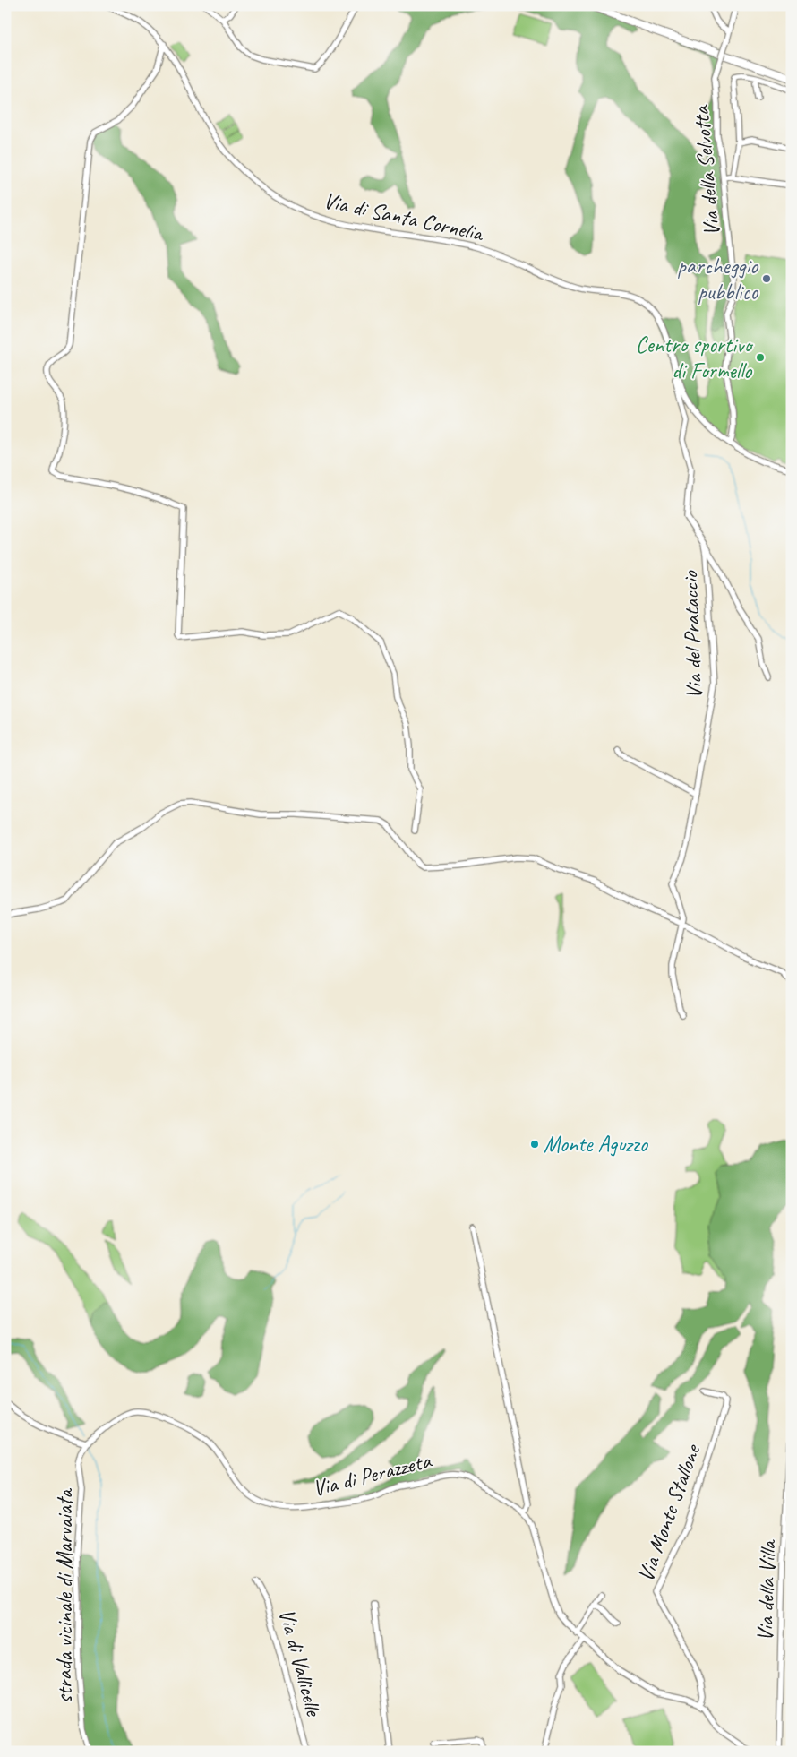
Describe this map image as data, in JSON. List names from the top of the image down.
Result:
{
  "streets": {
    "street": [
      "Via della Selvotta",
      "Via di Santa Cornelia",
      "Via del Prataccio",
      "Via di Perazzeta",
      "Via Monte Stallone",
      "Via della Villa",
      "strada vicinale di Marvaiata",
      "Via di Vallicelle"
    ]
  },
  "crossings": [
    ["Via della Selvotta", "Via di Santa Cornelia"],
    ["Via di Santa Cornelia", "Via del Prataccio"],
    ["Via di Perazzeta", "strada vicinale di Marvaiata"]
  ],
  "places": ["parcheggio pubblico", "Centro sportivo di Formello", "Monte Aguzzo"]
}
